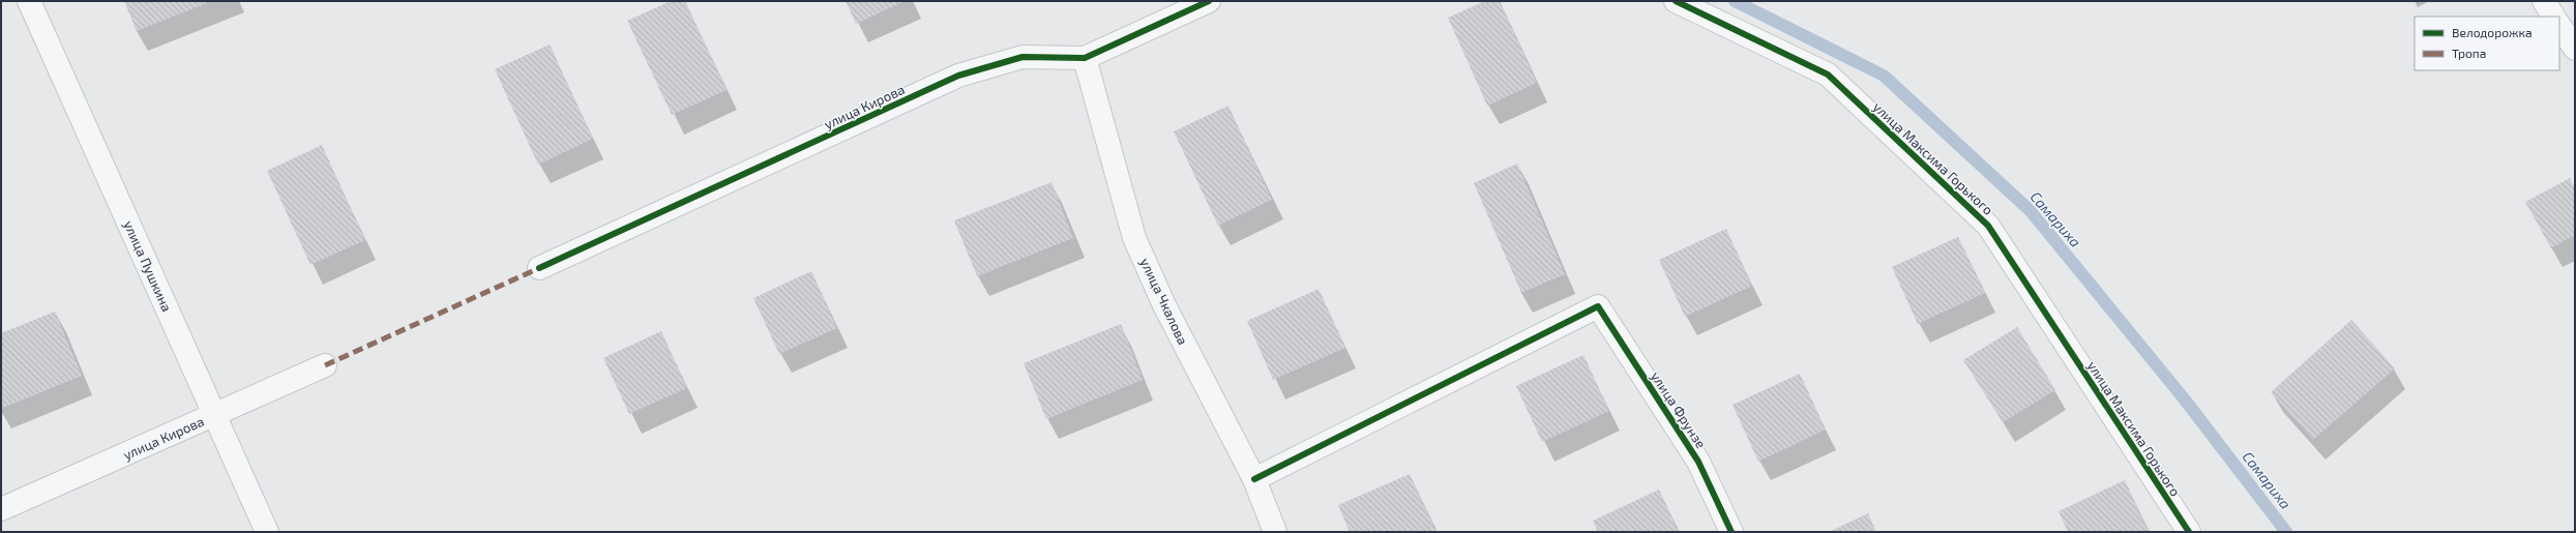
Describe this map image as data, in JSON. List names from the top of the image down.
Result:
{
  "streets": {
    "street": [
      "улица Кирова",
      "улица Максима Горького",
      "улица Пушкина",
      "улица Чкалова",
      "улица Фрунзе"
    ]
  },
  "crossings": [
    ["улица Кирова", "улица Пушкина"],
    ["улица Кирова", "улица Чкалова"],
    ["улица Чкалова", "улица Фрунзе"]
  ],
  "water": ["Самариха"],
  "legend": ["Велодорожка", "Тропа"]
}
